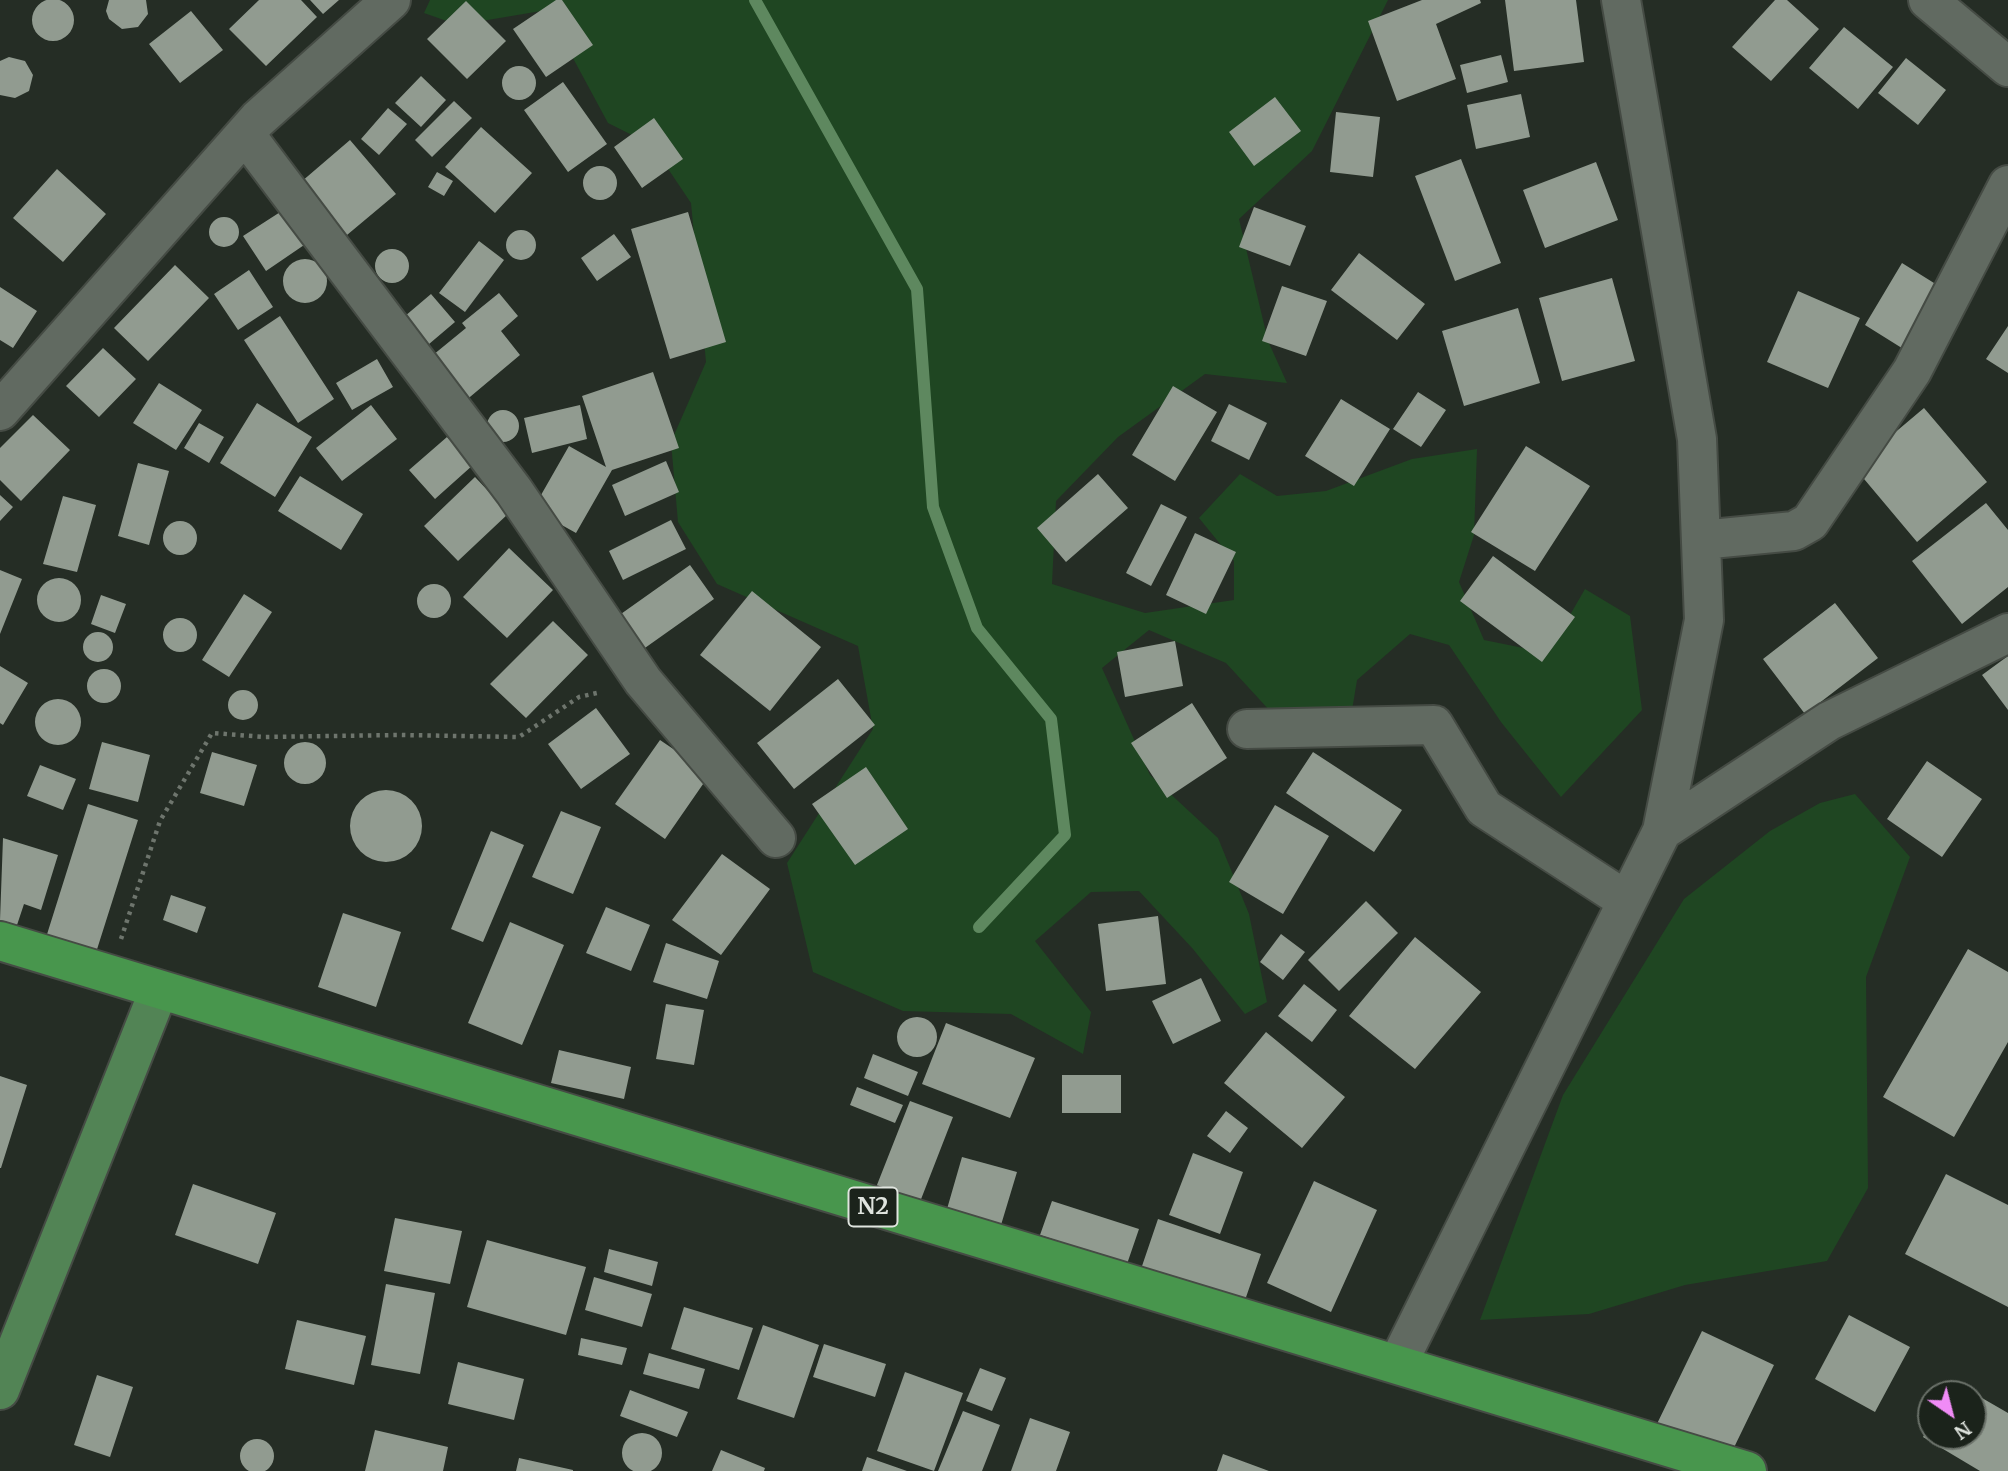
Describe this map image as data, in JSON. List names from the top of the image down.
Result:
{
  "streets": {
    "highway": ["N2"]
  },
  "north": "bottom right"
}
